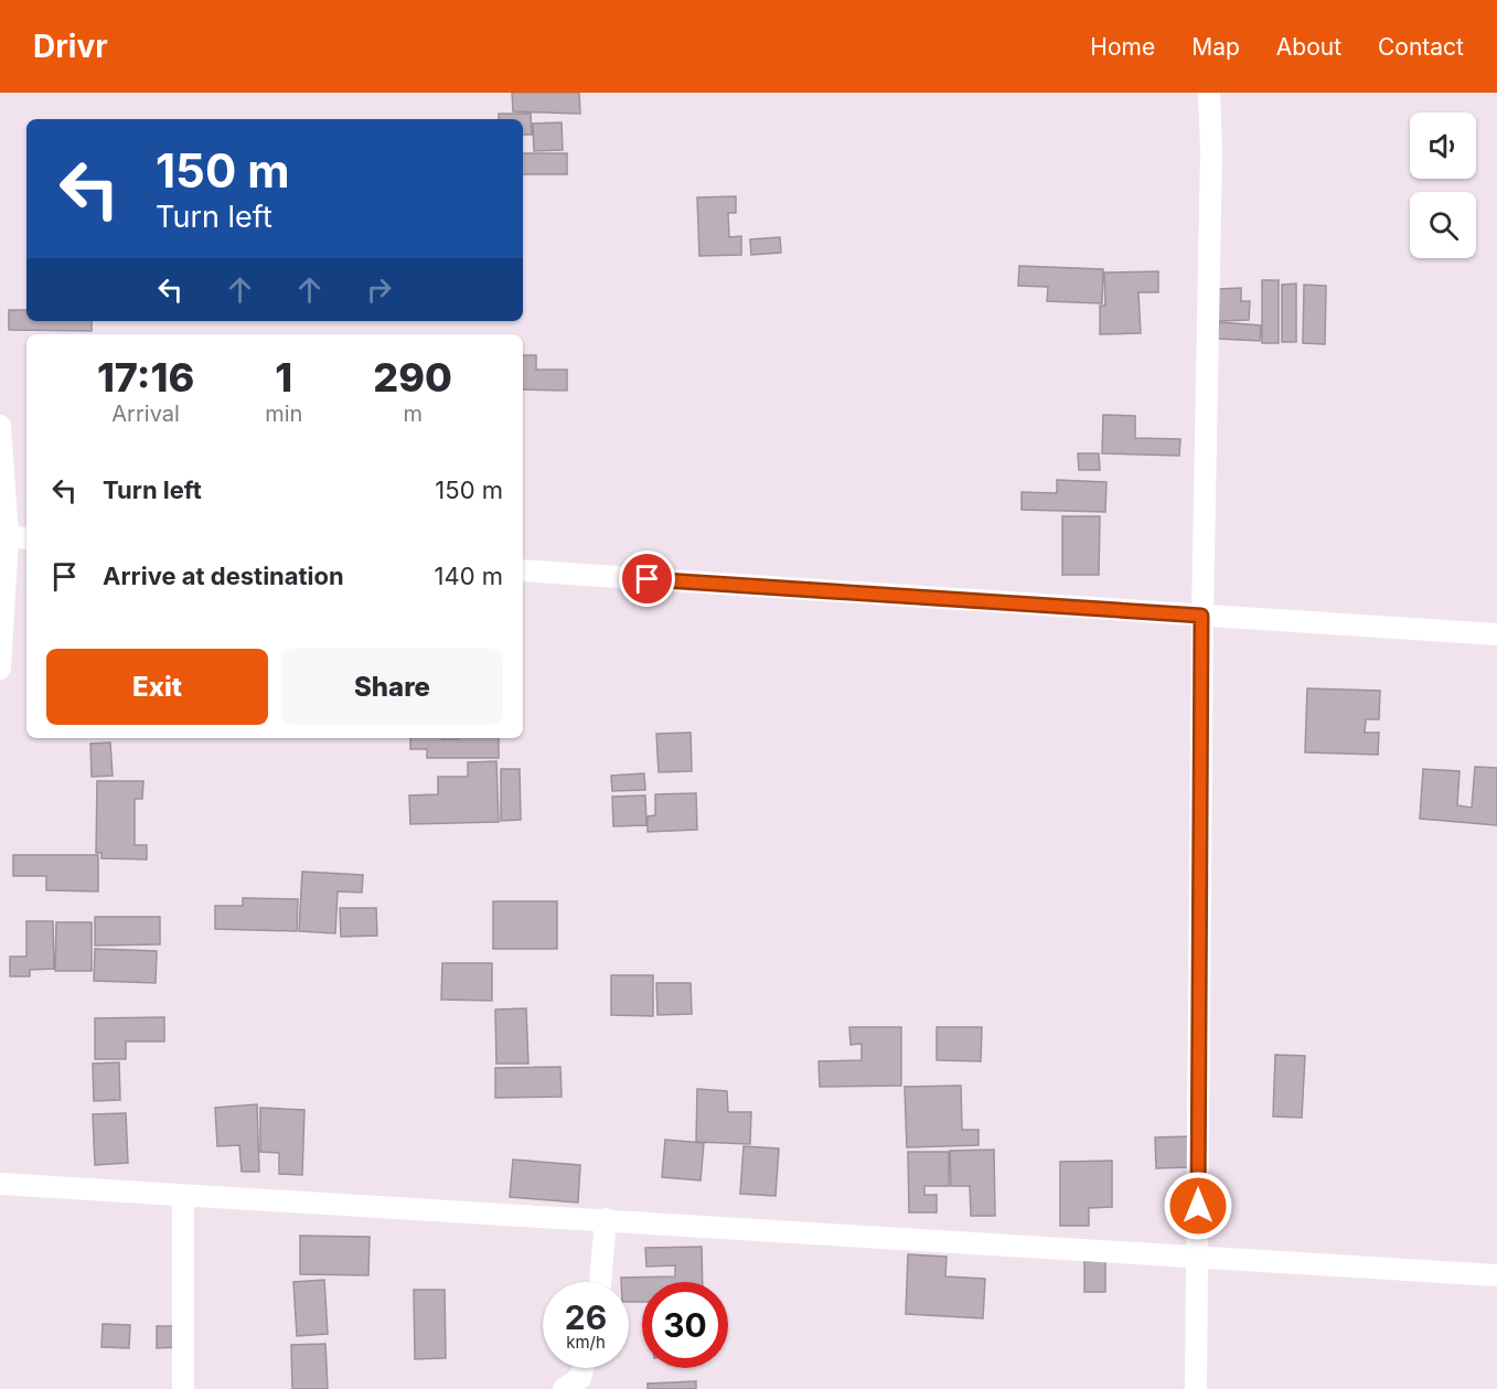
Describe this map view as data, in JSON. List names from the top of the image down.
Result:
{
  "page": {
    "header": "Drivr",
    "nav": [
      "Home",
      "Map",
      "About",
      "Contact"
    ],
    "turn": ["150 m", "Turn left"],
    "eta": [
      "17:16",
      "Arrival",
      "1",
      "min",
      "290",
      "m"
    ],
    "list": [
      {
        "name": "Turn left",
        "value": "150 m"
      },
      {
        "name": "Arrive at destination",
        "value": "140 m"
      }
    ],
    "buttons": ["Exit", "Share"],
    "speed": "26 km/h",
    "limit": "30"
  }
}
